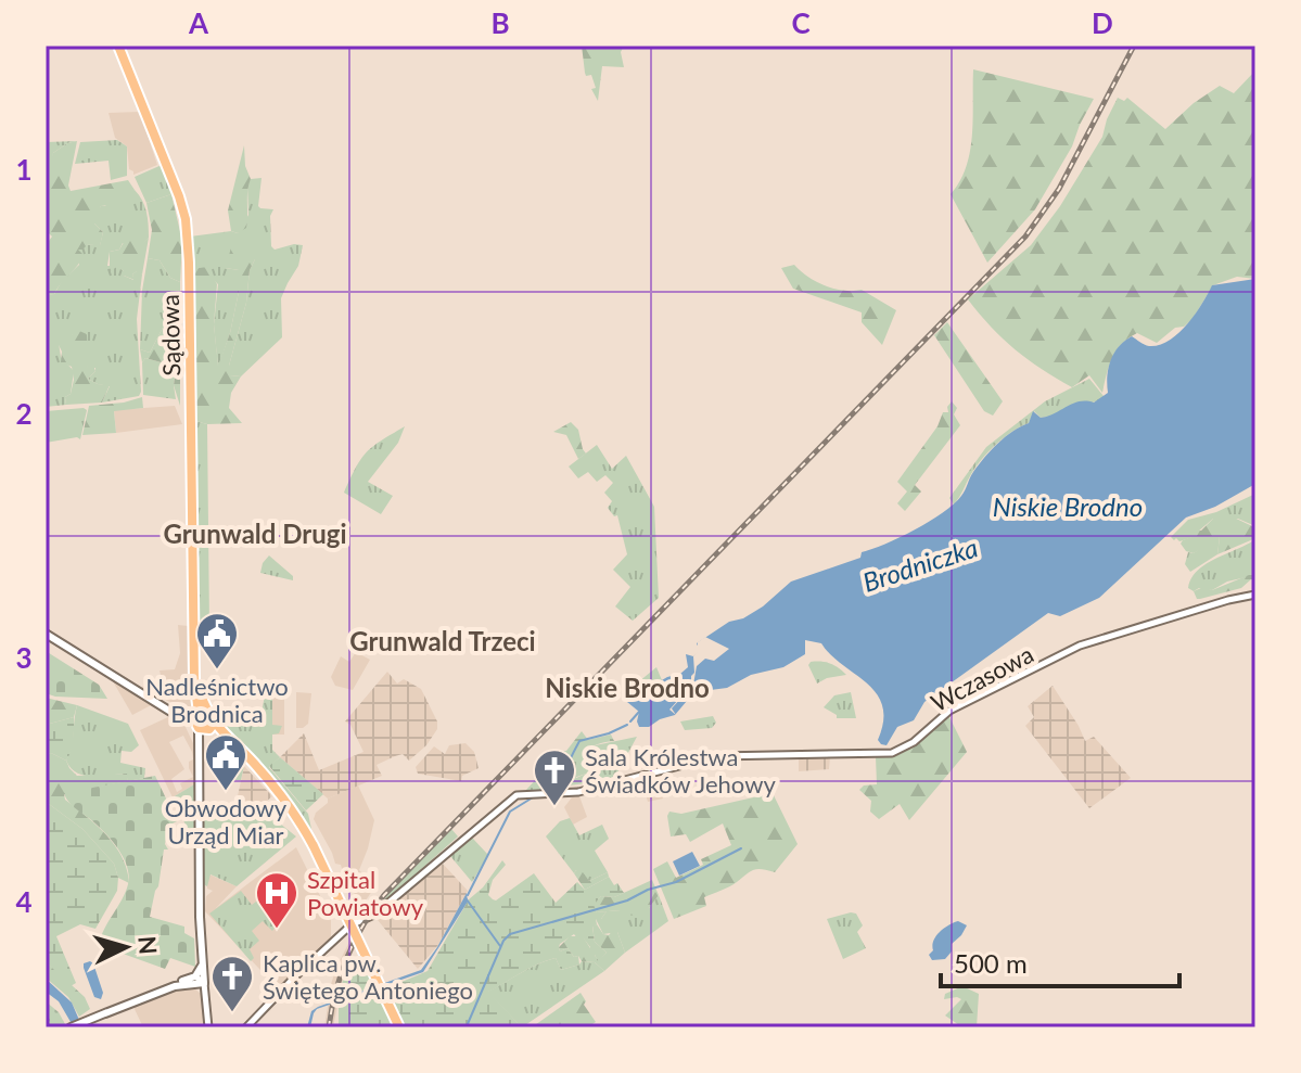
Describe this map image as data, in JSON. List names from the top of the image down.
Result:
{
  "streets": {
    "main road": ["Sądowa"],
    "street": ["Wczasowa"]
  },
  "districts": ["Grunwald Drugi", "Grunwald Trzeci", "Niskie Brodno"],
  "water": ["Niskie Brodno", "Brodniczka"],
  "places": {
    "public building": ["Nadleśnictwo Brodnica", "Obwodowy Urząd Miar"],
    "church": ["Sala Królestwa Świadków Jehowy", "Kaplica pw. Świętego Antoniego"],
    "hospital": ["Szpital Powiatowy"]
  },
  "scale_bar": "500 m",
  "north": "right",
  "grid": {
    "columns": [
      "A",
      "B",
      "C",
      "D"
    ],
    "rows": [
      "1",
      "2",
      "3",
      "4"
    ]
  }
}
